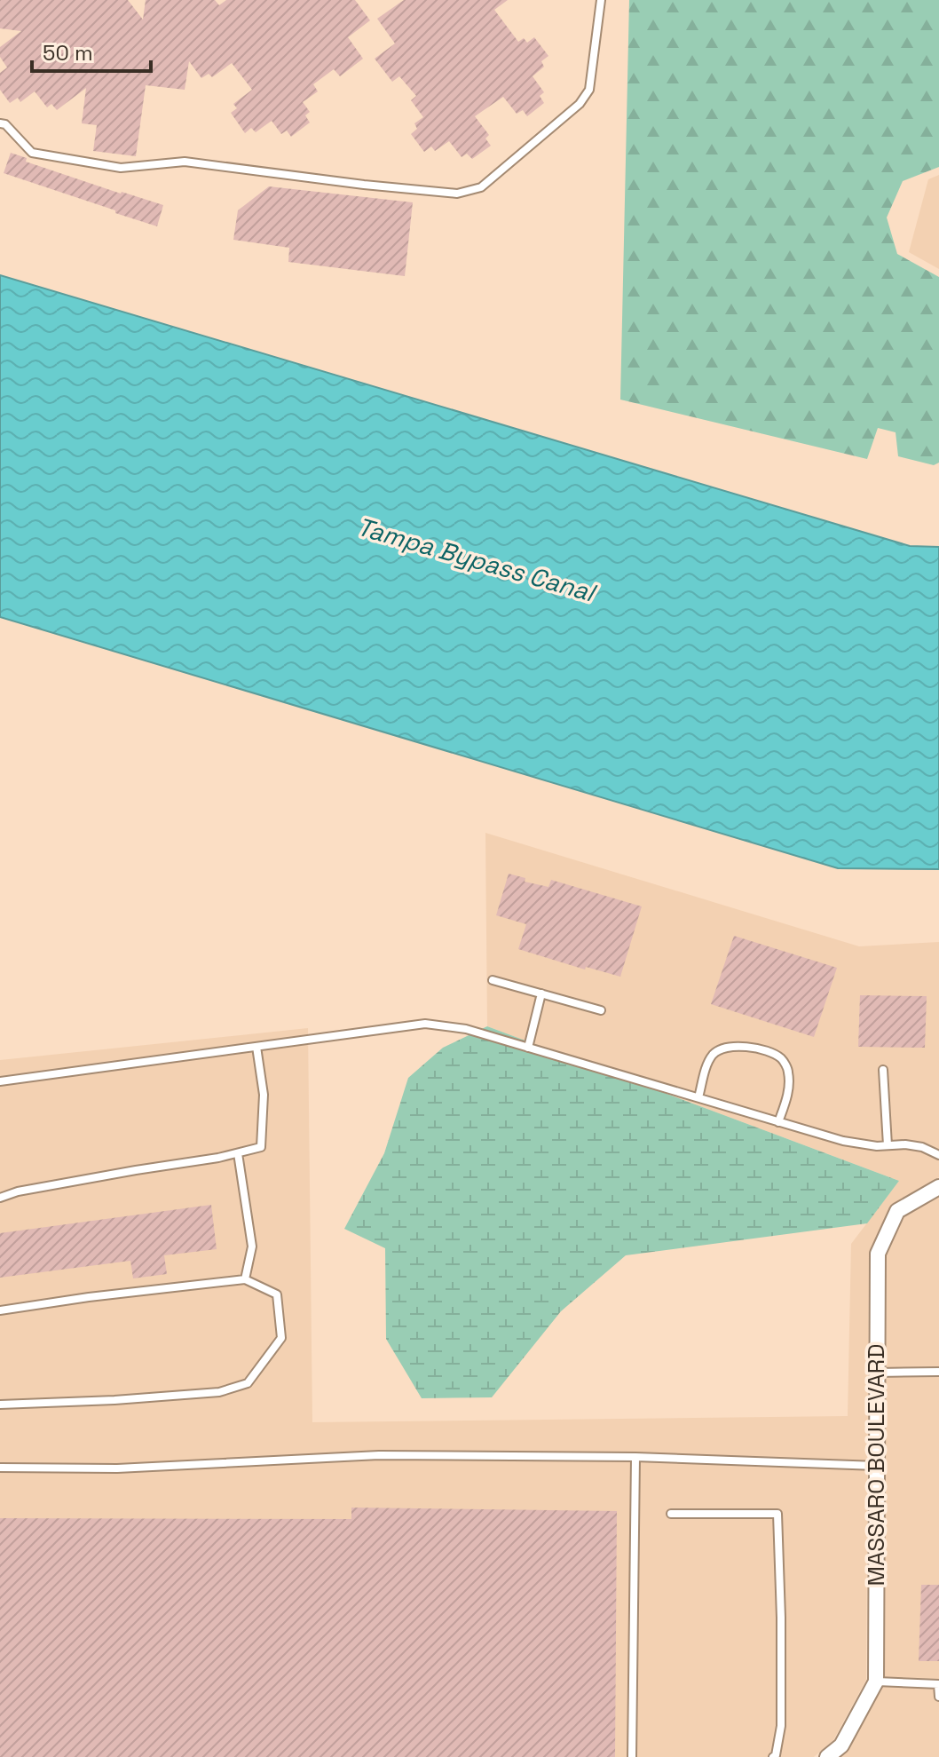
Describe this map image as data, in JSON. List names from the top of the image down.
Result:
{
  "streets": {
    "street": ["MASSARO BOULEVARD"]
  },
  "water": ["Tampa Bypass Canal"],
  "scale_bar": "50 m"
}
